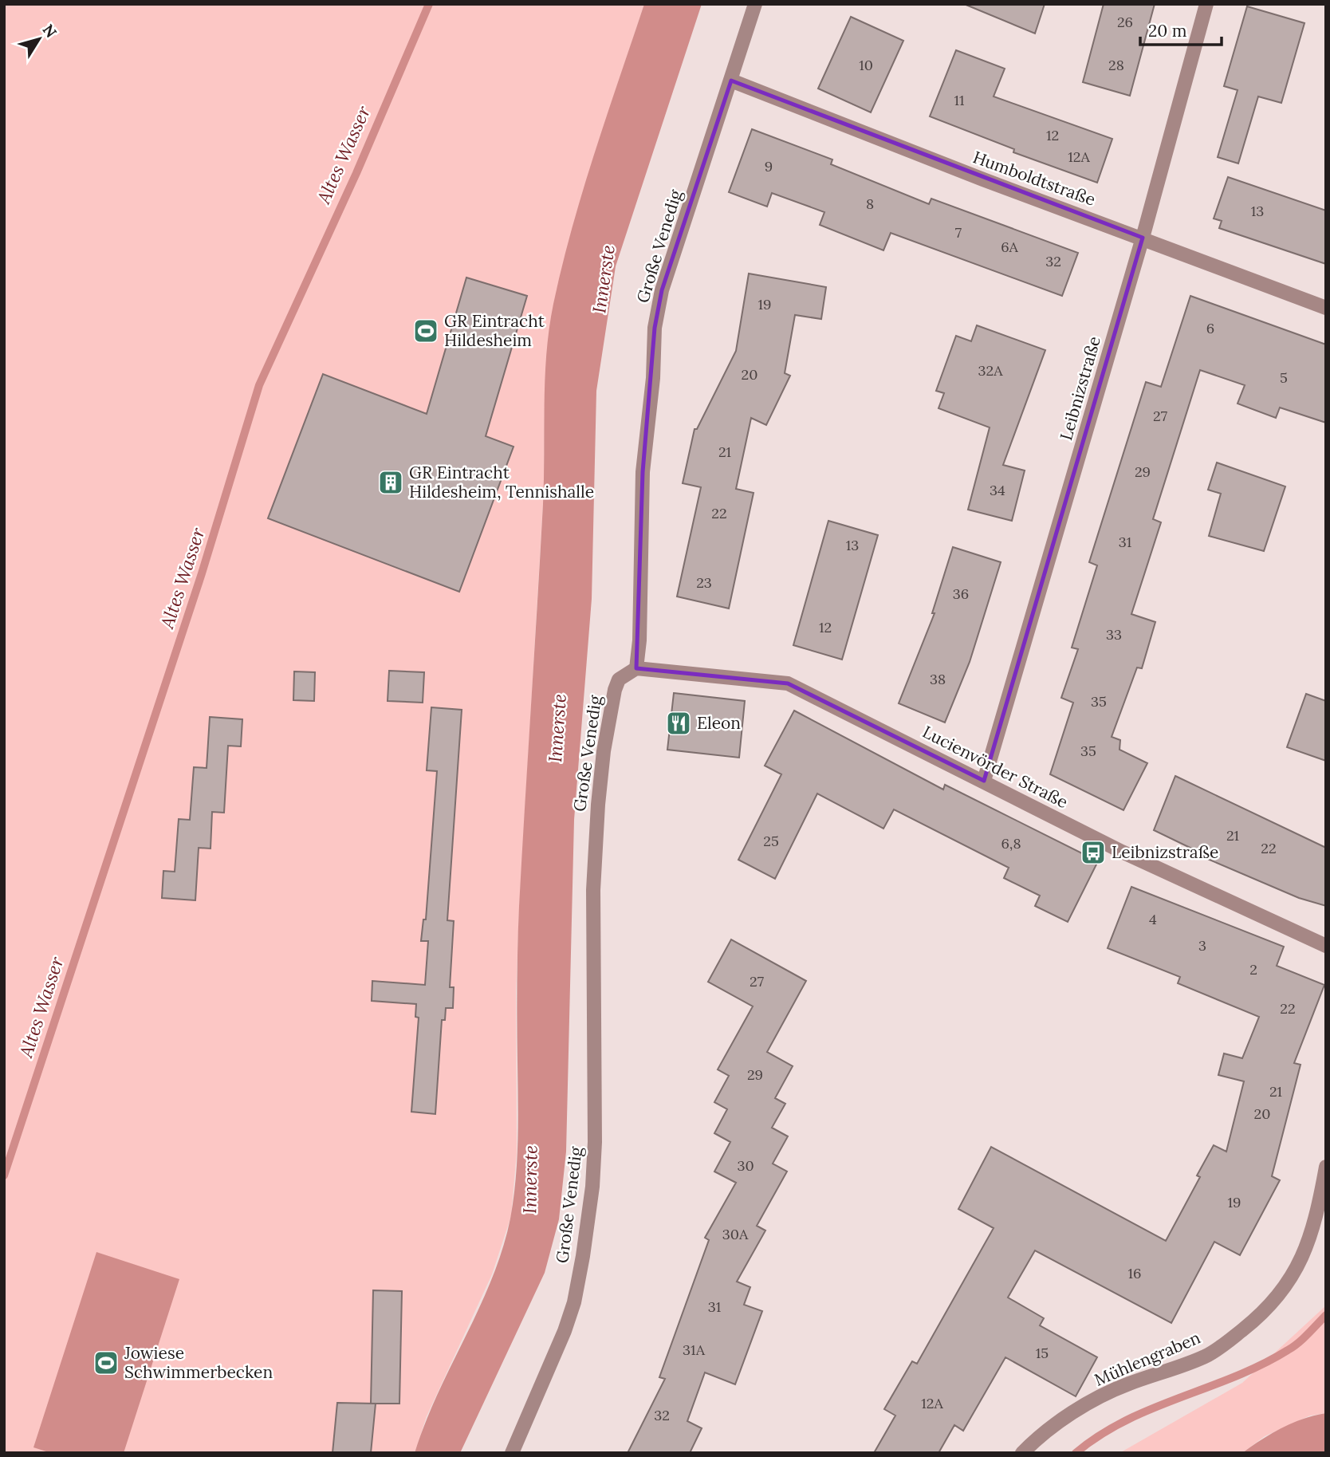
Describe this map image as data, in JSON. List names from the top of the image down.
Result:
{
  "streets": {
    "street": [
      "Humboldtstraße",
      "Große Venedig",
      "Leibnizstraße",
      "Lucienvörder Straße",
      "Mühlengraben"
    ]
  },
  "crossings": [
    ["Humboldtstraße", "Große Venedig"],
    ["Humboldtstraße", "Leibnizstraße"],
    ["Große Venedig", "Lucienvörder Straße"],
    ["Leibnizstraße", "Lucienvörder Straße"]
  ],
  "water": ["Altes Wasser", "Innerste"],
  "places": {
    "sports": ["GR Eintracht Hildesheim", "Jowiese Schwimmerbecken"],
    "building": ["GR Eintracht Hildesheim, Tennishalle"],
    "restaurant": ["Eleon"],
    "bus stop": ["Leibnizstraße"]
  },
  "house_numbers": [
    "26",
    "10",
    "28",
    "11",
    "12",
    "12A",
    "9",
    "8",
    "13",
    "7",
    "6A",
    "32",
    "19",
    "6",
    "32A",
    "20",
    "5",
    "27",
    "21",
    "29",
    "34",
    "22",
    "31",
    "13",
    "23",
    "36",
    "12",
    "33",
    "38",
    "35",
    "35",
    "21",
    "25",
    "6,8",
    "22",
    "4",
    "3",
    "2",
    "27",
    "22",
    "29",
    "21",
    "20",
    "30",
    "19",
    "30A",
    "16",
    "31",
    "31A",
    "15",
    "12A",
    "32"
  ],
  "scale_bar": "20 m",
  "north": "top right"
}
